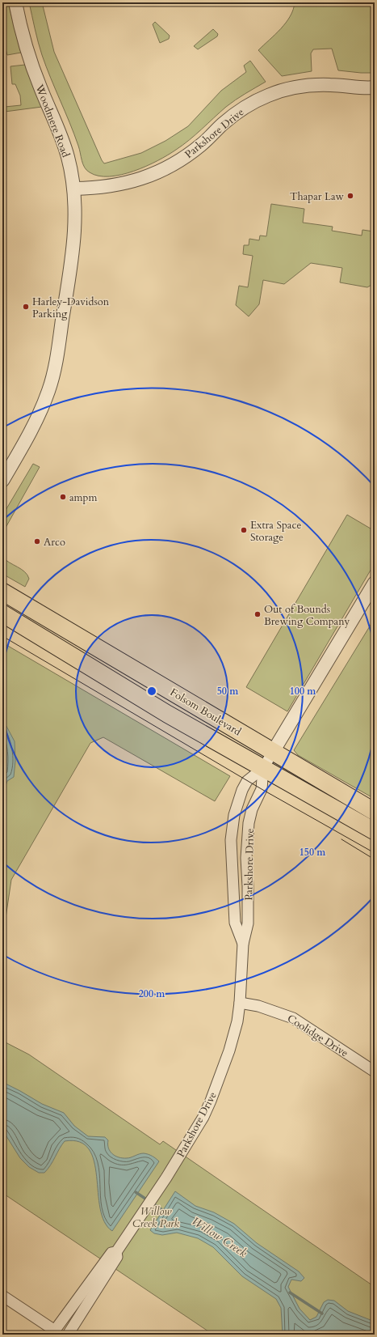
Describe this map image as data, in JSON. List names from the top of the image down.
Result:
{
  "streets": {
    "main road": ["Folsom Boulevard"],
    "street": ["Woodmere Road", "Parkshore Drive", "Coolidge Drive"]
  },
  "crossings": [
    ["Woodmere Road", "Parkshore Drive"],
    ["Parkshore Drive", "Folsom Boulevard"],
    ["Parkshore Drive", "Coolidge Drive"]
  ],
  "water": ["Willow Creek"],
  "parks": ["Willow Creek Park"],
  "places": [
    "Thapar Law",
    "Harley-Davidson Parking",
    "ampm",
    "Extra Space Storage",
    "Arco",
    "Out of Bounds Brewing Company"
  ],
  "rings": [
    "50 m",
    "100 m",
    "150 m",
    "200 m"
  ]
}
